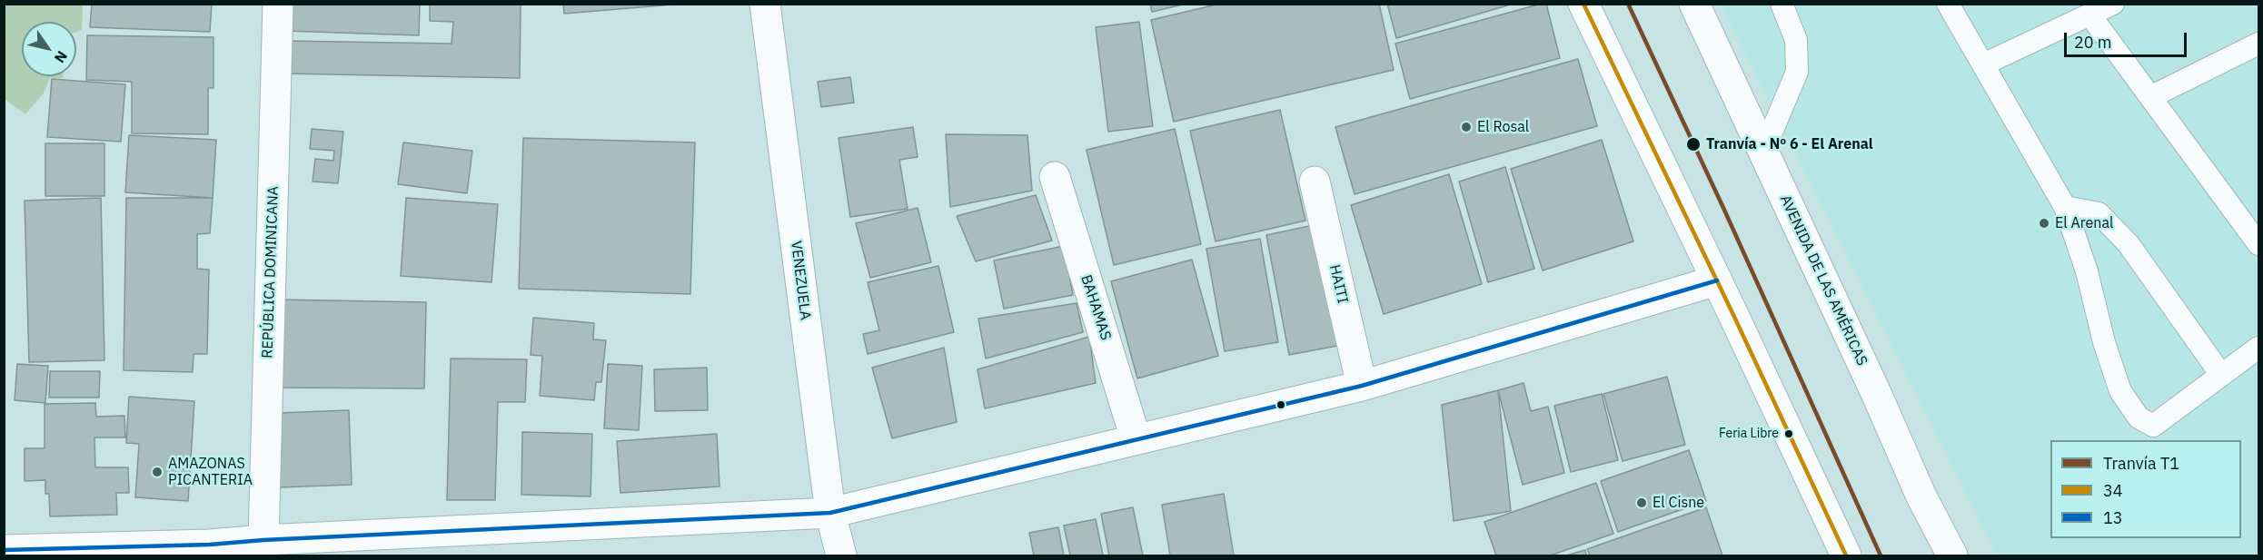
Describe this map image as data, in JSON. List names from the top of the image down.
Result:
{
  "streets": {
    "street": [
      "REPÚBLICA DOMINICANA",
      "VENEZUELA",
      "AVENIDA DE LAS AMÉRICAS",
      "HAITI",
      "BAHAMAS"
    ]
  },
  "places": [
    "El Rosal",
    "Tranvía - Nº 6 - El Arenal",
    "El Arenal",
    "Feria Libre",
    "AMAZONAS PICANTERIA",
    "El Cisne"
  ],
  "lines": ["tram line T1", "transit line 34", "transit line 13"],
  "legend": ["Tranvía T1", "34", "13"],
  "scale_bar": "20 m",
  "north": "bottom right"
}
